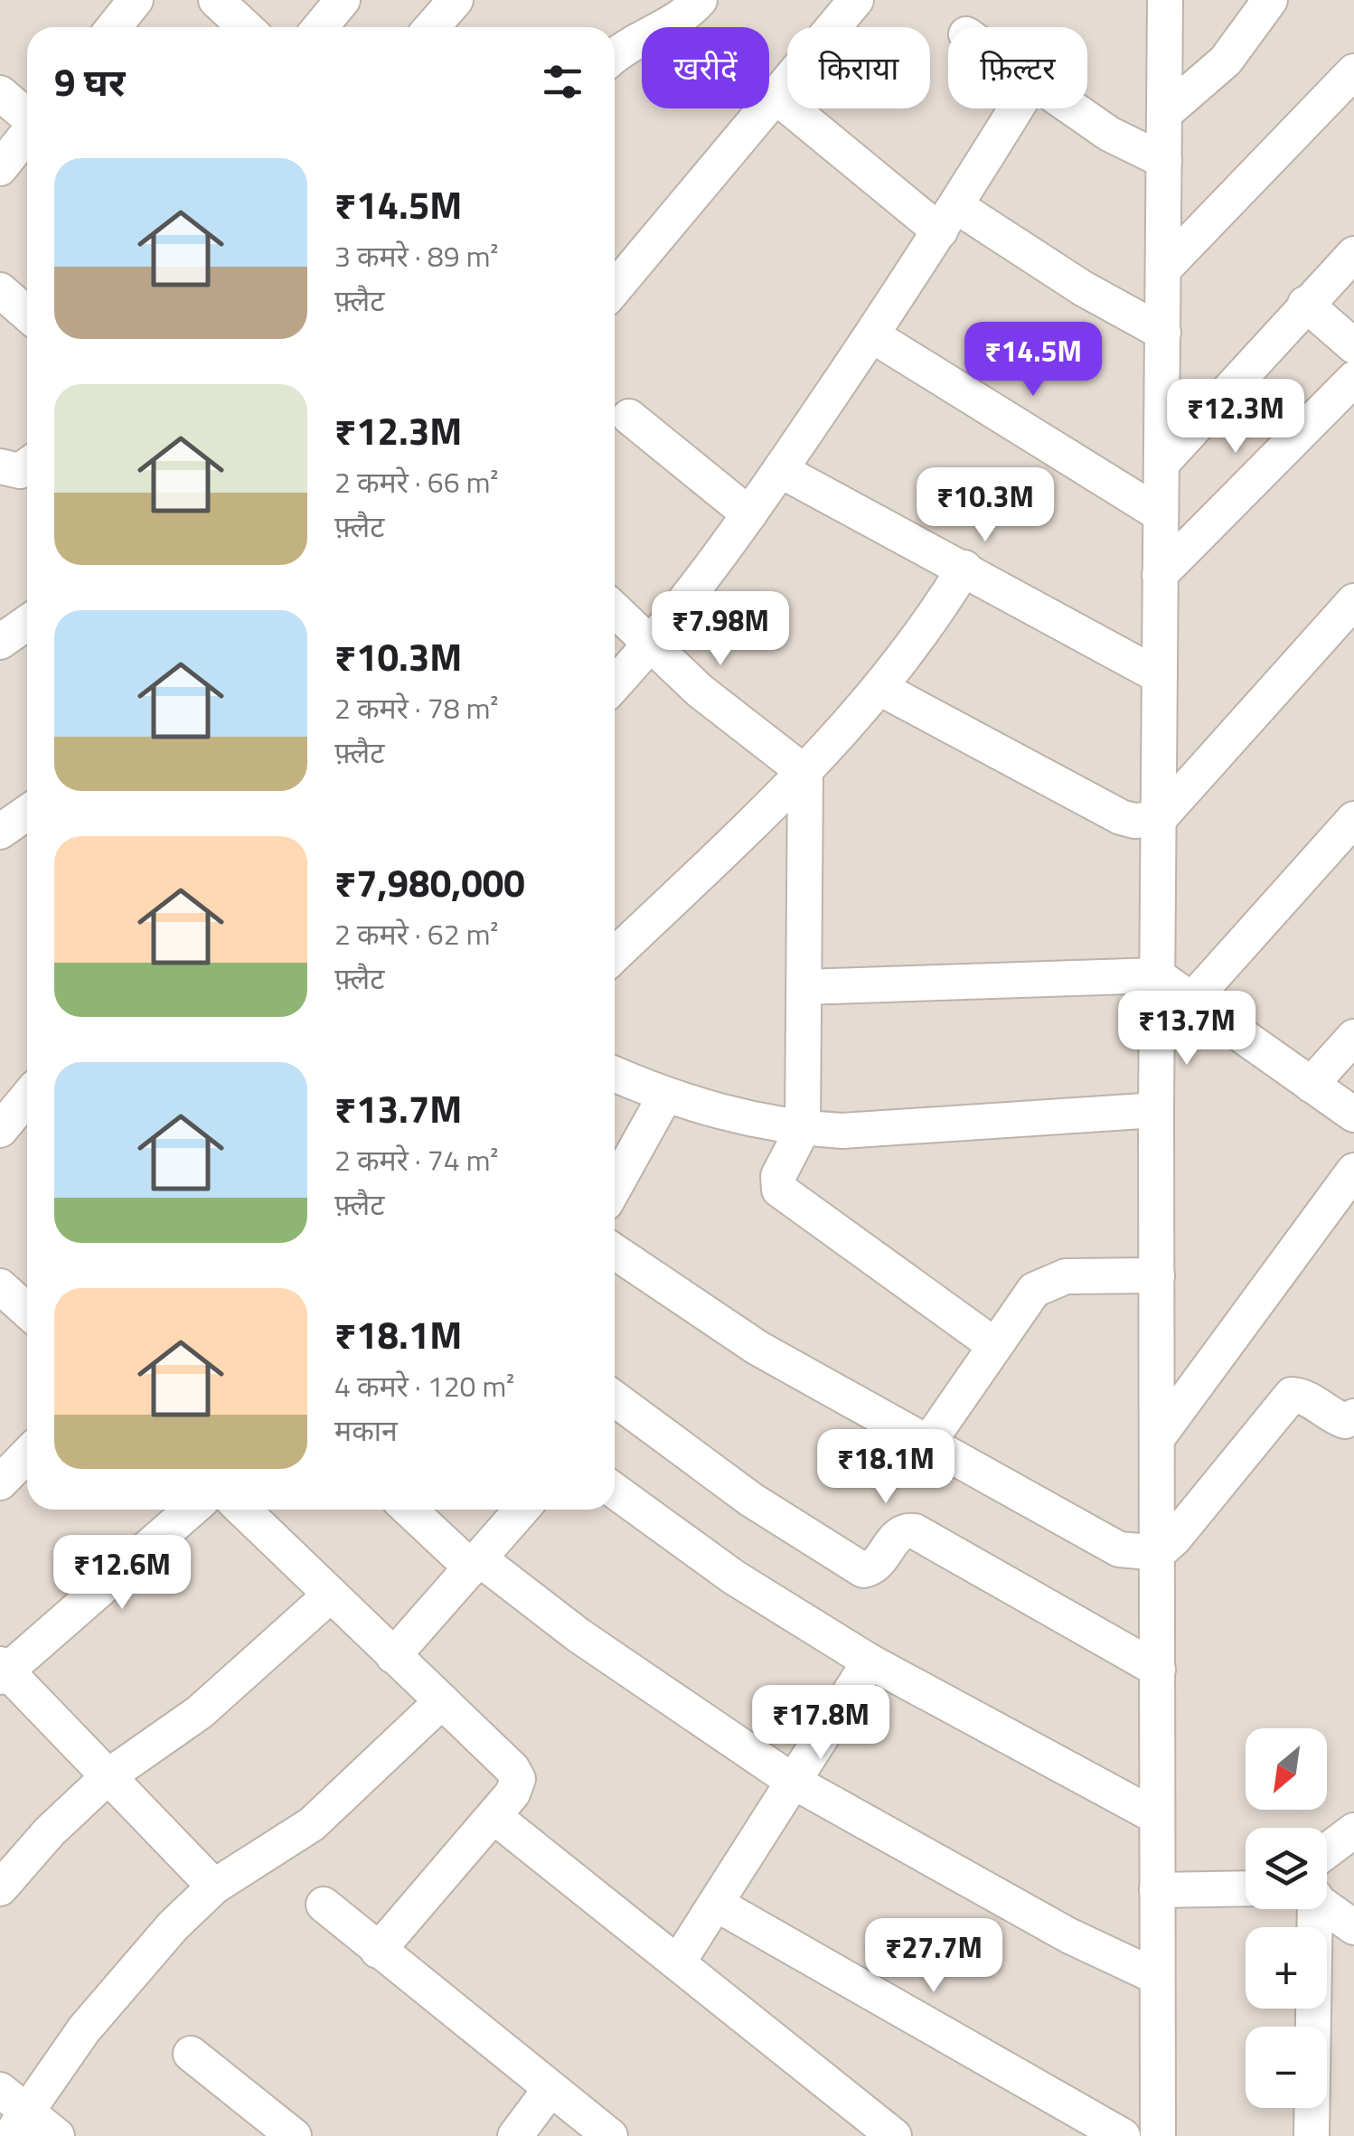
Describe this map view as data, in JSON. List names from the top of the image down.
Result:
{
  "north": "bottom left",
  "page": {
    "chip": ["खरीदें", "किराया", "फ़िल्टर"],
    "heading": "9 घर",
    "list": [
      {
        "name": "₹14.5M",
        "note": "3 कमरे · 89 m² · फ़्लैट"
      },
      {
        "name": "₹12.3M",
        "note": "2 कमरे · 66 m² · फ़्लैट"
      },
      {
        "name": "₹10.3M",
        "note": "2 कमरे · 78 m² · फ़्लैट"
      },
      {
        "name": "₹7,980,000",
        "note": "2 कमरे · 62 m² · फ़्लैट"
      },
      {
        "name": "₹13.7M",
        "note": "2 कमरे · 74 m² · फ़्लैट"
      },
      {
        "name": "₹18.1M",
        "note": "4 कमरे · 120 m² · मकान"
      }
    ],
    "price": [
      "₹14.5M",
      "₹12.3M",
      "₹10.3M",
      "₹7.98M",
      "₹13.7M",
      "₹18.1M",
      "₹12.6M",
      "₹17.8M",
      "₹27.7M"
    ],
    "map_buttons": ["+", "−"]
  }
}
